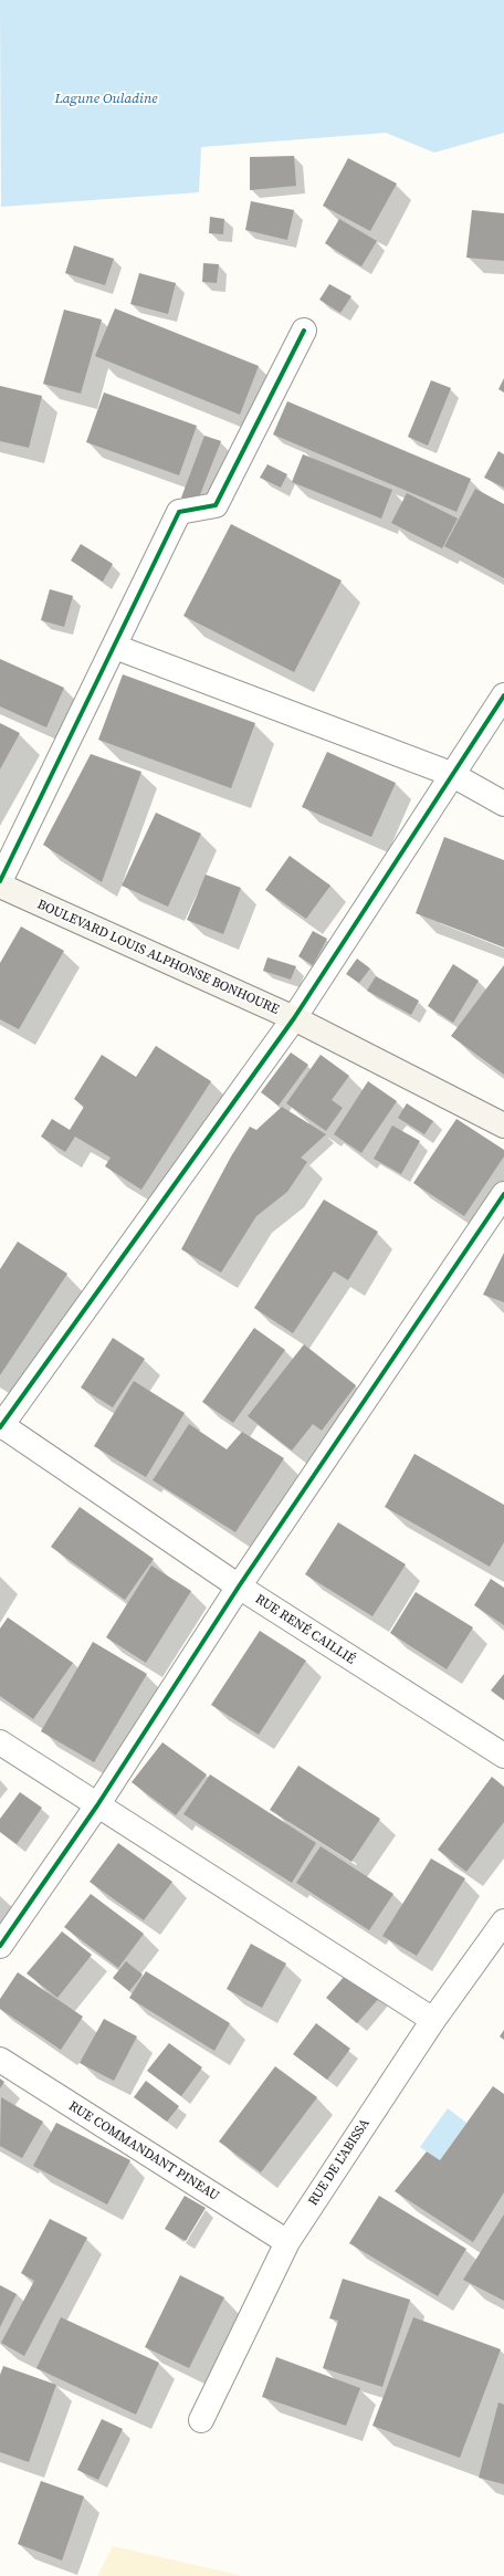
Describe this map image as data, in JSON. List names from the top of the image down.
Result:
{
  "streets": {
    "street": [
      "BOULEVARD LOUIS ALPHONSE BONHOURE",
      "RUE RENÉ CAILLIÉ",
      "RUE COMMANDANT PINEAU",
      "RUE DE L'ABISSA"
    ]
  },
  "crossings": [
    ["RUE COMMANDANT PINEAU", "RUE DE L'ABISSA"]
  ],
  "water": ["Lagune Ouladine"]
}
